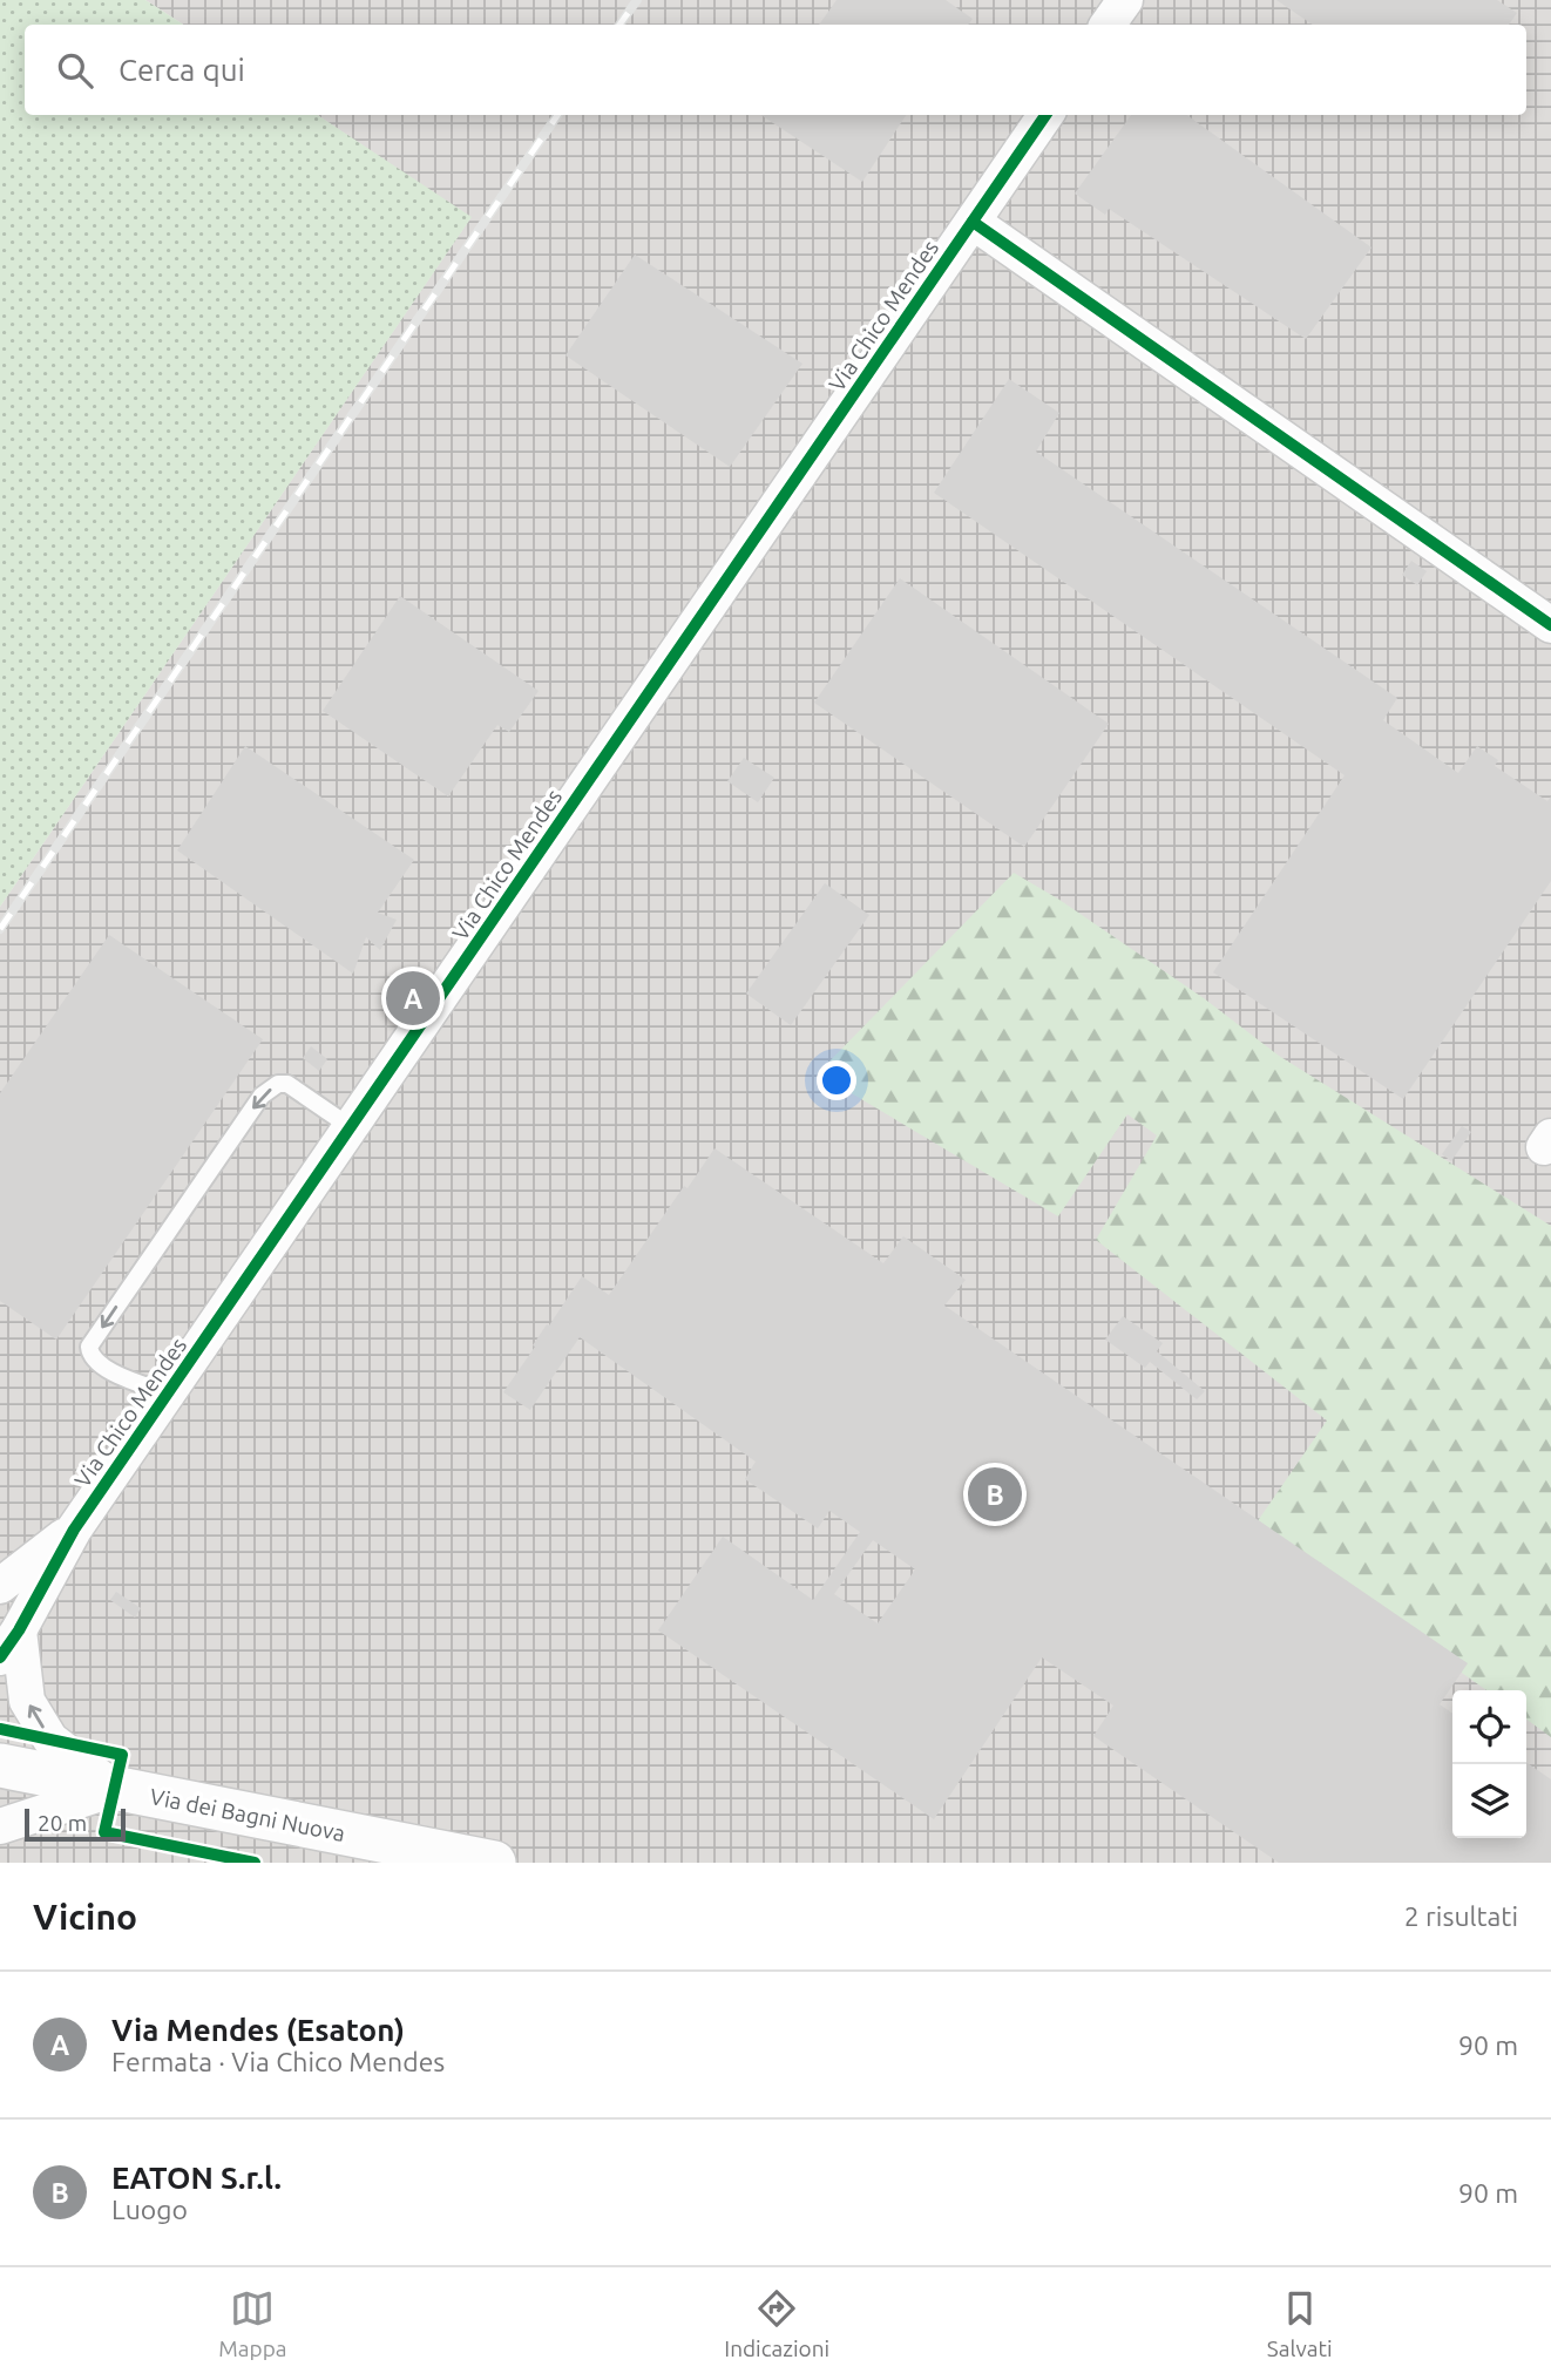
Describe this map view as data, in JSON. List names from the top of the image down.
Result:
{
  "streets": {
    "street": ["Via Chico Mendes", "Via dei Bagni Nuova"]
  },
  "crossings": [
    ["Via Chico Mendes", "Via dei Bagni Nuova"]
  ],
  "scale_bar": "20 m",
  "page": {
    "search": "Cerca qui",
    "pins": ["A", "B"],
    "scale": "20 m",
    "heading": ["Vicino", "2 risultati"],
    "list": [
      {
        "mark": "A",
        "name": "Via Mendes (Esaton)",
        "note": "Fermata · Via Chico Mendes",
        "value": "90 m"
      },
      {
        "mark": "B",
        "name": "EATON S.r.l.",
        "note": "Luogo",
        "value": "90 m"
      }
    ],
    "nav": ["Mappa", "Indicazioni", "Salvati"]
  }
}
